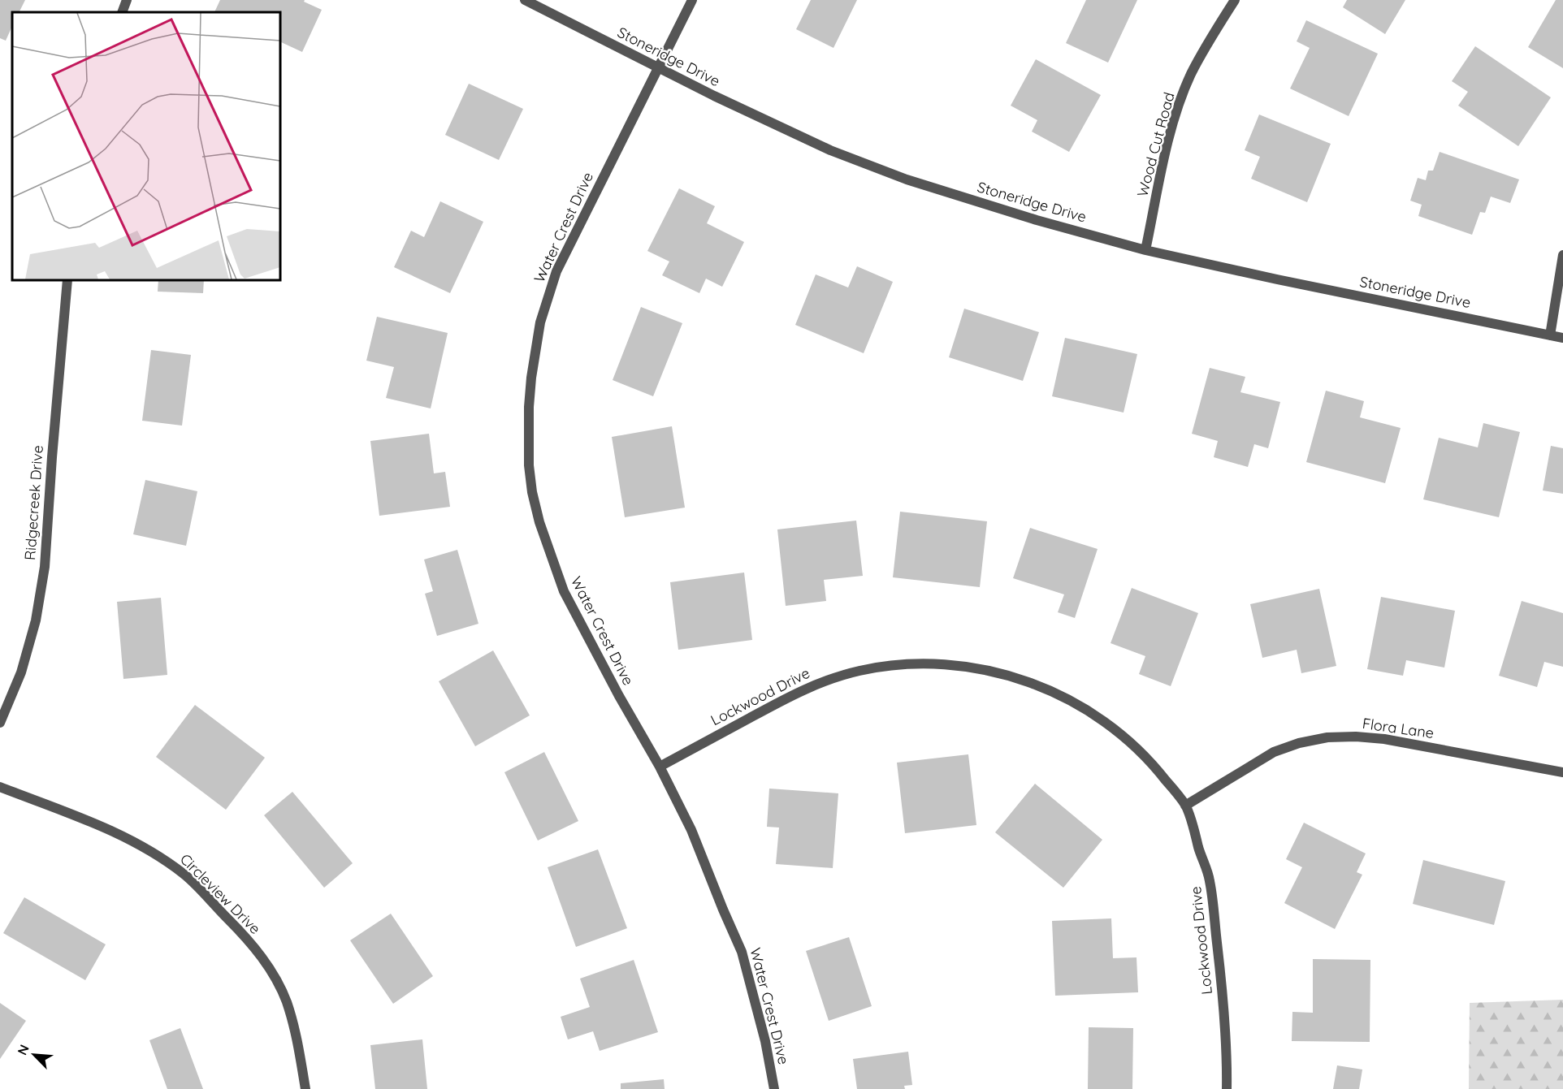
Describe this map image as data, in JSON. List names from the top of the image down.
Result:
{
  "streets": {
    "street": [
      "Stoneridge Drive",
      "Wood Cut Road",
      "Water Crest Drive",
      "Ridgecreek Drive",
      "Lockwood Drive",
      "Flora Lane",
      "Circleview Drive"
    ]
  },
  "crossings": [
    ["Stoneridge Drive", "Wood Cut Road"],
    ["Stoneridge Drive", "Water Crest Drive"],
    ["Water Crest Drive", "Lockwood Drive"],
    ["Lockwood Drive", "Flora Lane"]
  ],
  "north": "top left"
}
